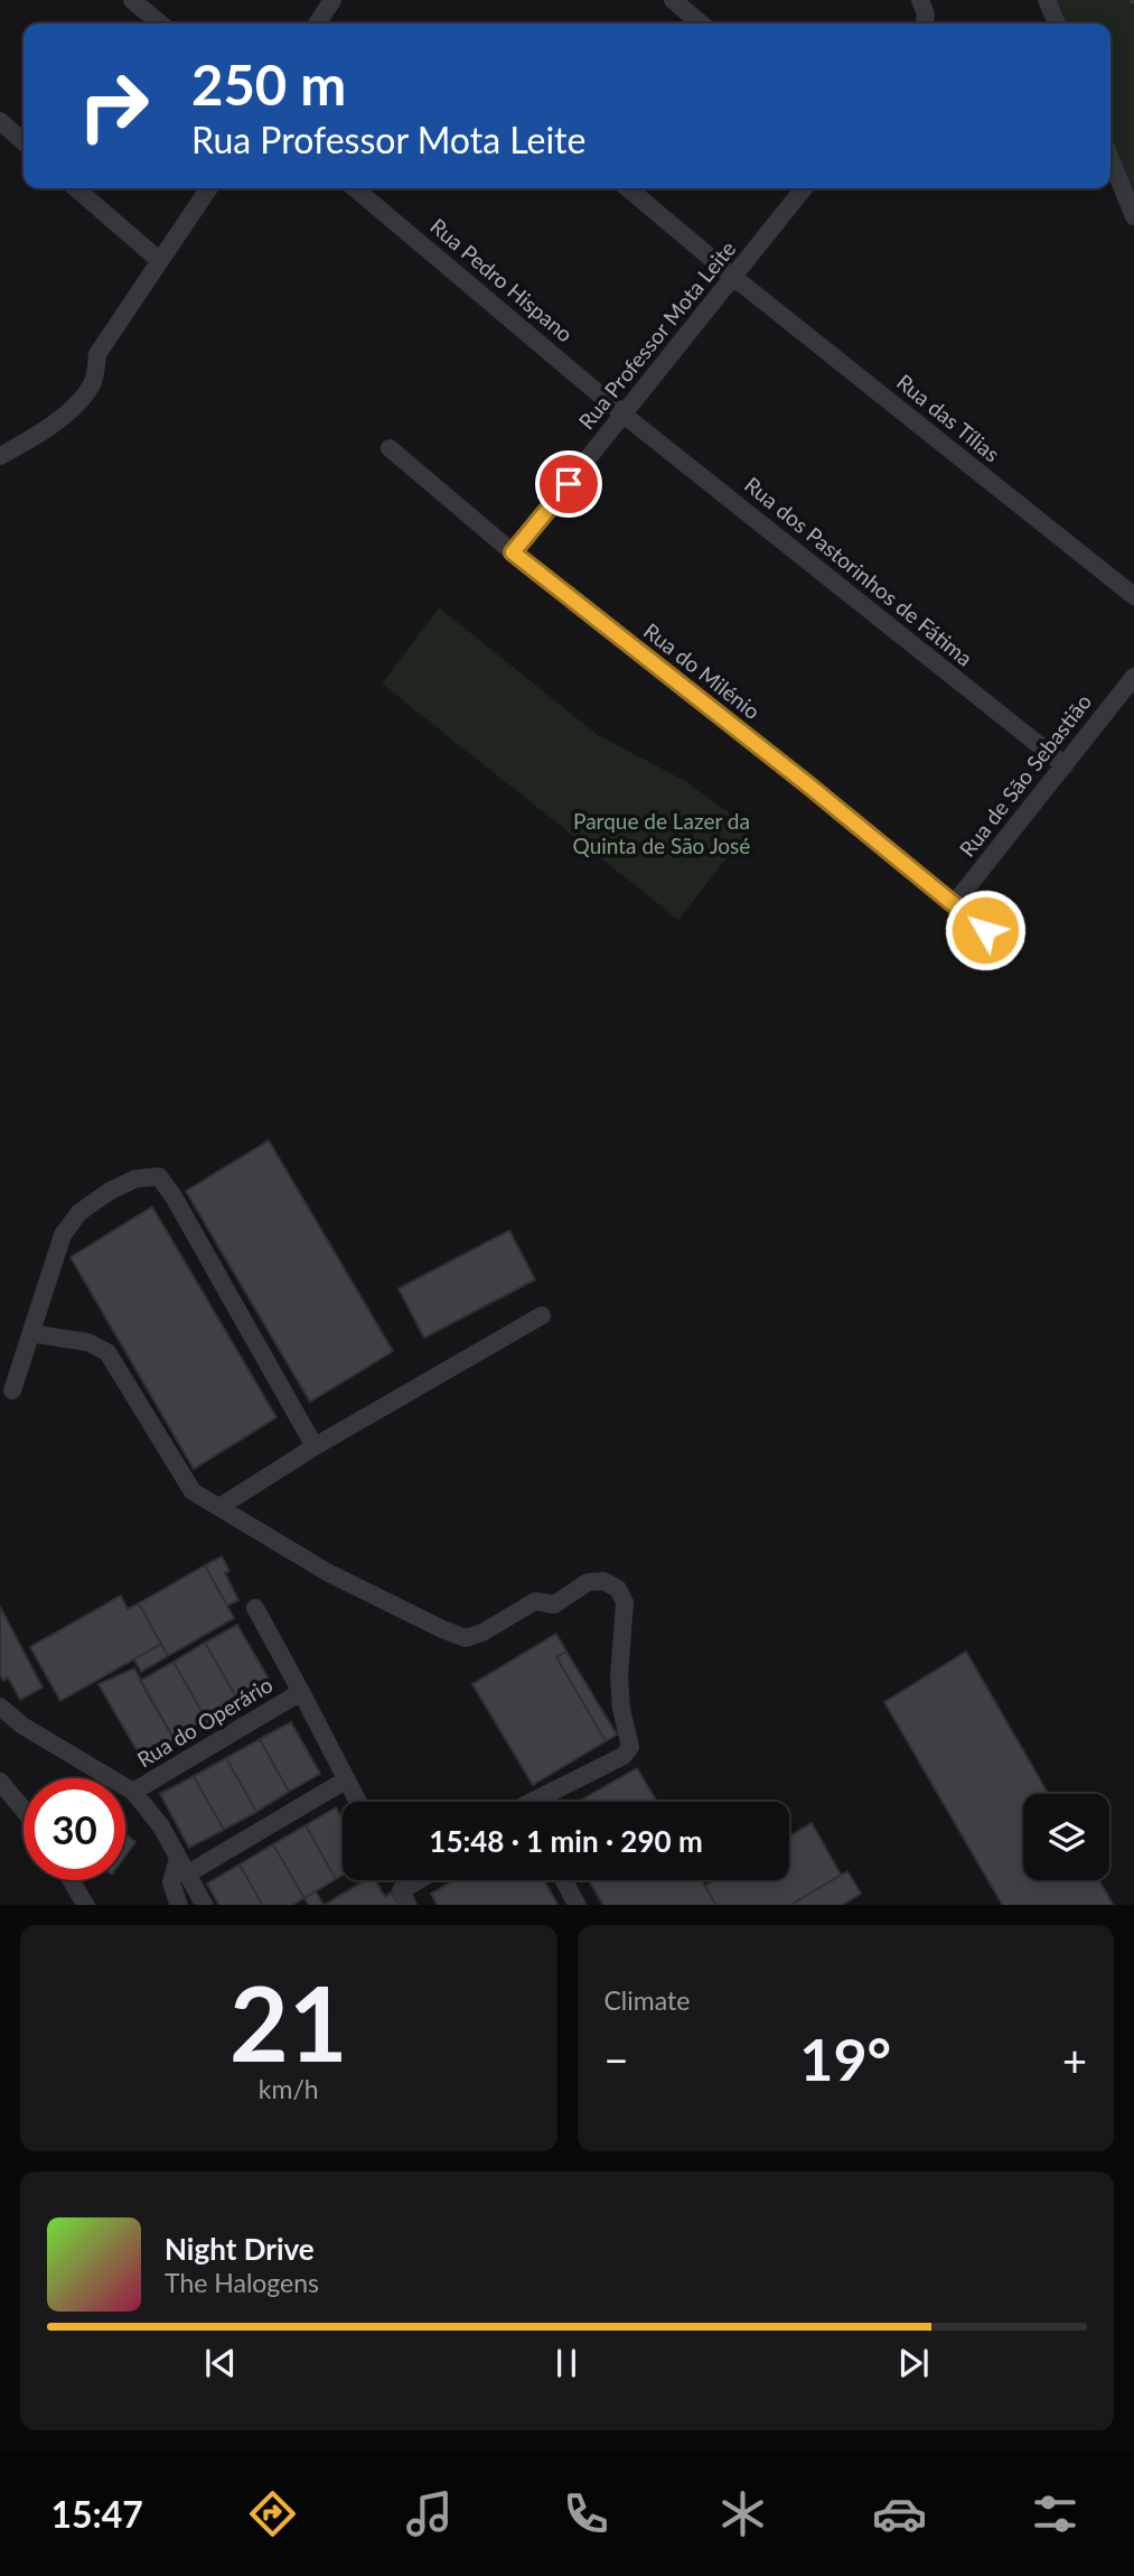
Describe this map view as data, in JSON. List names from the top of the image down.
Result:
{
  "streets": {
    "street": [
      "Rua Pedro Hispano",
      "Rua Professor Mota Leite",
      "Rua das Tílias",
      "Rua dos Pastorinhos de Fátima",
      "Rua do Milénio",
      "Rua de São Sebastião",
      "Rua do Operário"
    ]
  },
  "crossings": [
    ["Rua Pedro Hispano", "Rua Professor Mota Leite"],
    ["Rua Pedro Hispano", "Rua dos Pastorinhos de Fátima"],
    ["Rua Professor Mota Leite", "Rua das Tílias"],
    ["Rua Professor Mota Leite", "Rua dos Pastorinhos de Fátima"],
    ["Rua Professor Mota Leite", "Rua do Milénio"],
    ["Rua dos Pastorinhos de Fátima", "Rua de São Sebastião"],
    ["Rua do Milénio", "Rua de São Sebastião"]
  ],
  "parks": ["Parque de Lazer da Quinta de São José"],
  "page": {
    "turn": ["250 m", "Rua Professor Mota Leite"],
    "limit": "30",
    "trip": "15:48 · 1 min · 290 m",
    "tile": [
      ["21", "km/h"],
      "Climate"
    ],
    "heat": ["−", "19°", "+"],
    "song": ["Night Drive", "The Halogens"],
    "tabs": "15:47"
  }
}
